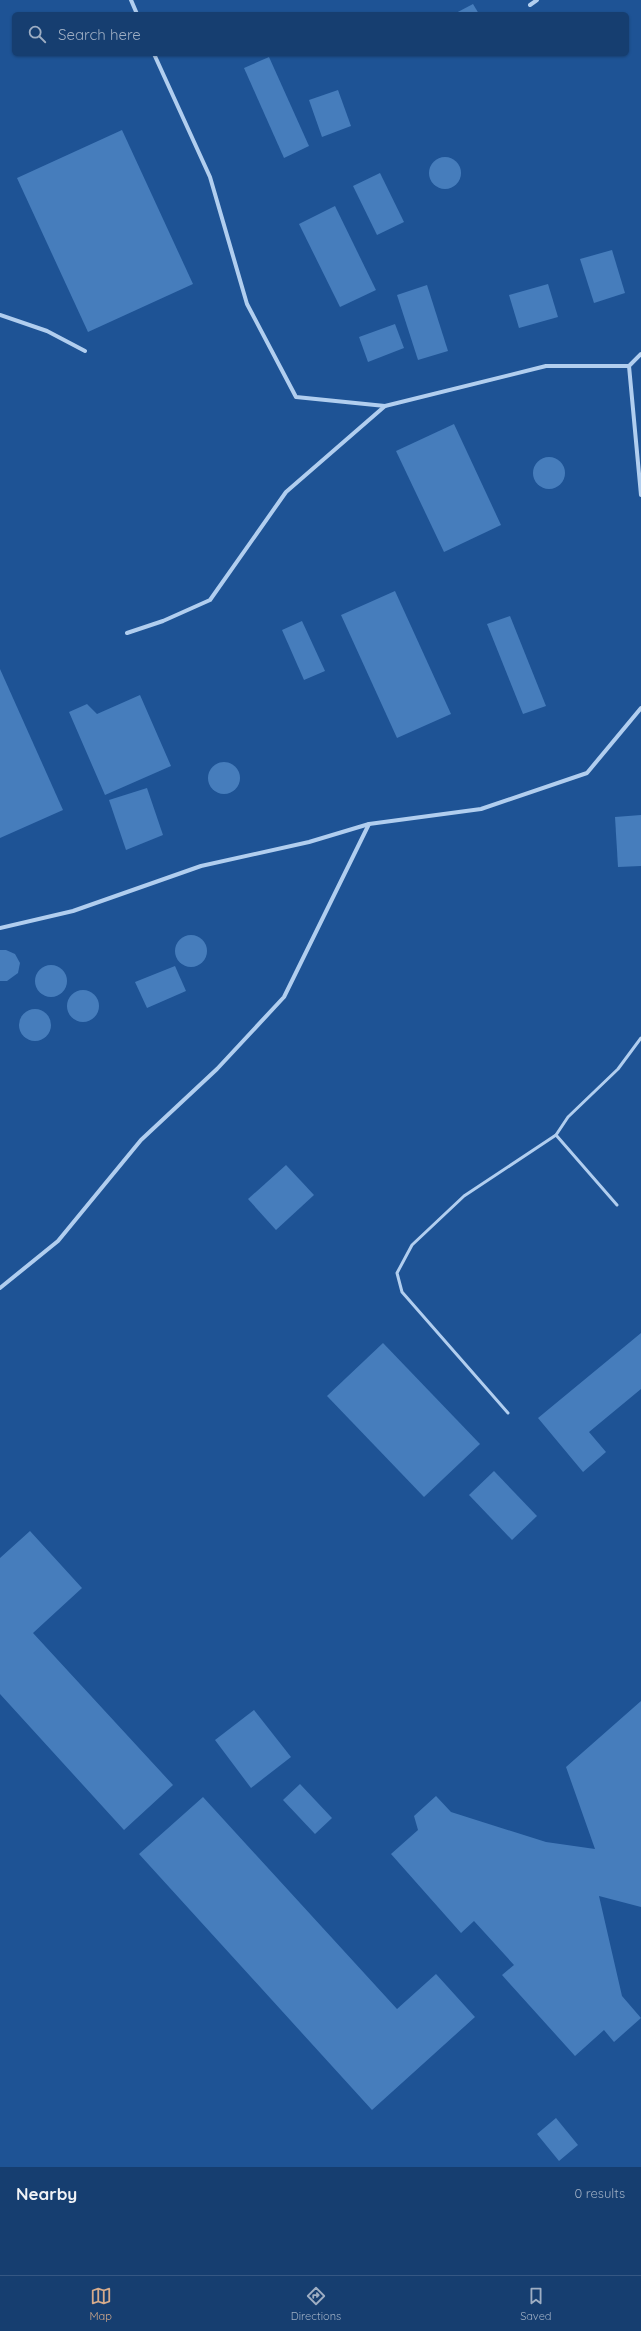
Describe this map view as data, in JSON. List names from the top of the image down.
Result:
{
  "page": {
    "search": "Search here",
    "heading": ["Nearby", "0 results"],
    "nav": ["Map", "Directions", "Saved"]
  }
}
